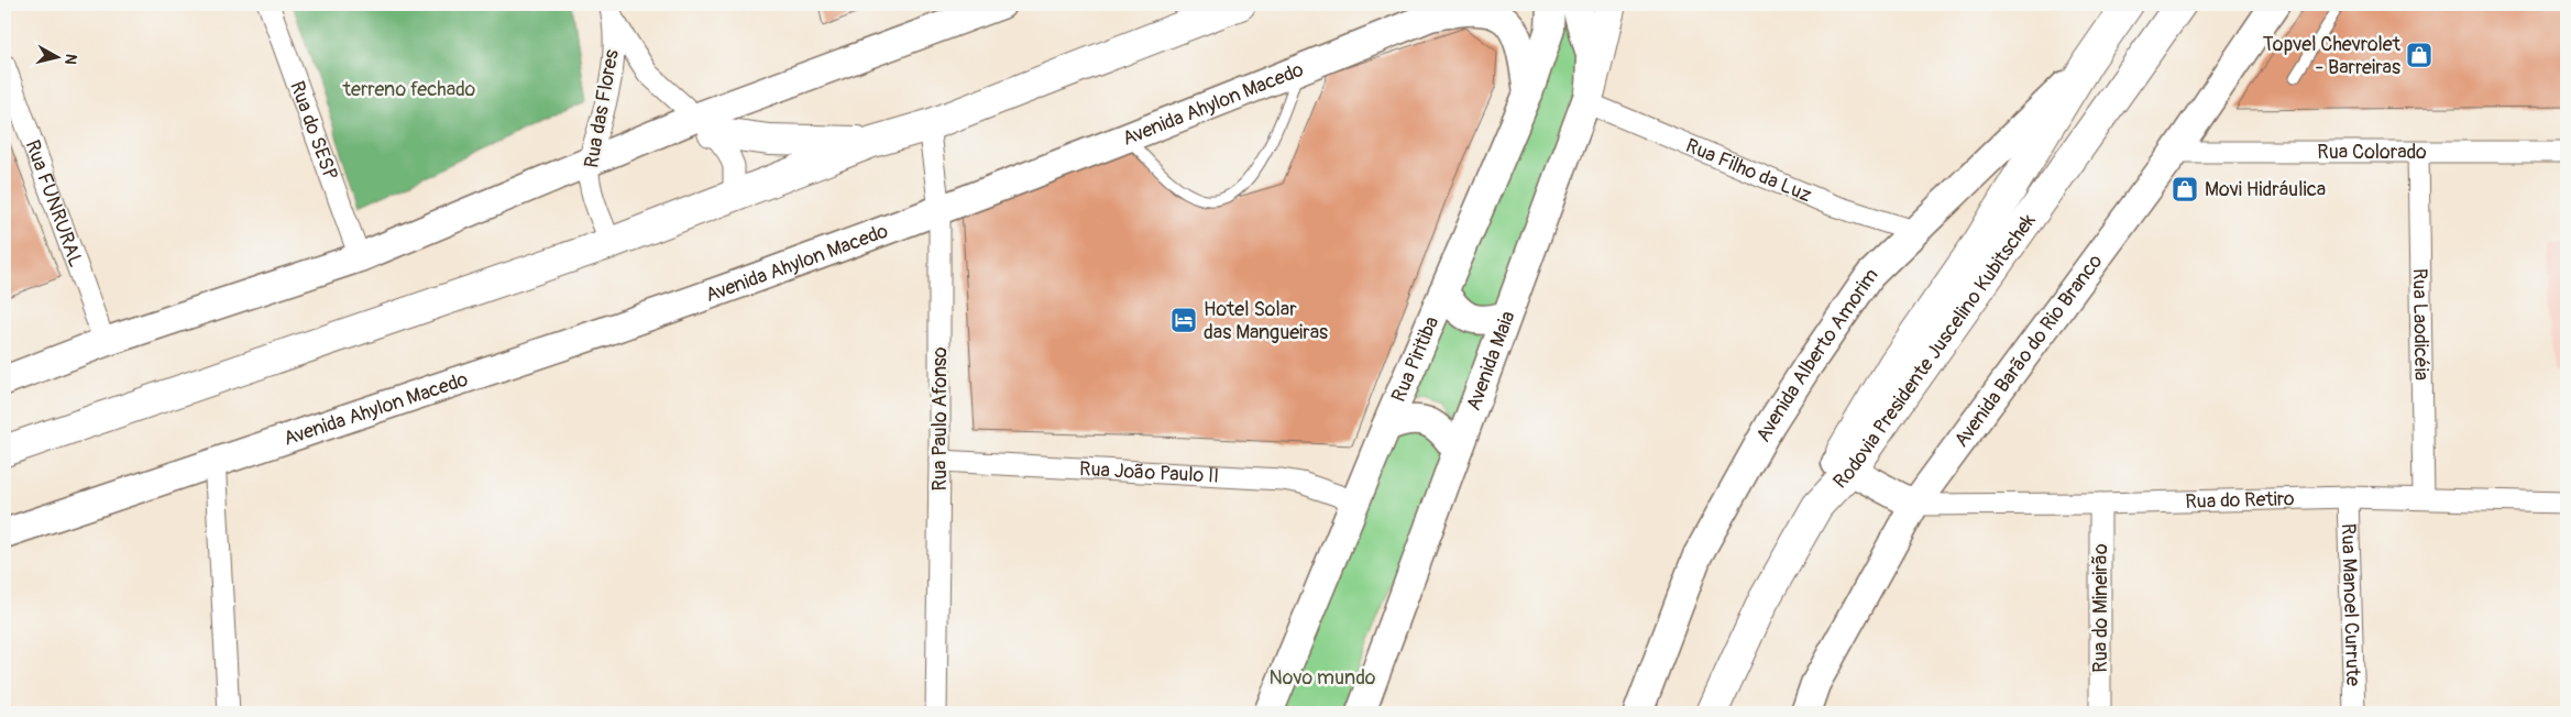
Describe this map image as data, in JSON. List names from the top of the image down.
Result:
{
  "streets": {
    "highway": ["Rodovia Presidente Juscelino Kubitschek"],
    "main road": [
      "Avenida Ahylon Macedo",
      "Avenida Barão do Rio Branco",
      "Avenida Alberto Amorim",
      "Rua Piritiba",
      "Avenida Maia"
    ],
    "street": [
      "Rua das Flores",
      "Rua do SESP",
      "Rua Colorado",
      "Rua Filho da Luz",
      "Rua FUNRURAL",
      "Rua Laodicéia",
      "Rua Paulo Afonso",
      "Rua João Paulo II",
      "Rua do Retiro",
      "Rua Manoel Currute",
      "Rua do Mineirão"
    ]
  },
  "crossings": [
    ["Avenida Ahylon Macedo", "Rua Piritiba"],
    ["Avenida Ahylon Macedo", "Rua Paulo Afonso"],
    ["Rua Colorado", "Rua Laodicéia"],
    ["Rua Colorado", "Avenida Barão do Rio Branco"],
    ["Rua Filho da Luz", "Avenida Alberto Amorim"],
    ["Rua Filho da Luz", "Avenida Maia"],
    ["Rua Laodicéia", "Rua do Retiro"],
    ["Avenida Barão do Rio Branco", "Rua do Retiro"],
    ["Rua Piritiba", "Rua João Paulo II"],
    ["Rua Paulo Afonso", "Rua João Paulo II"],
    ["Rua do Retiro", "Rua Manoel Currute"],
    ["Rua do Retiro", "Rua do Mineirão"]
  ],
  "parks": ["terreno fechado", "Novo mundo"],
  "places": {
    "shop": ["Topvel Chevrolet - Barreiras", "Movi Hidráulica"],
    "hotel": ["Hotel Solar das Mangueiras"]
  },
  "north": "right"
}
